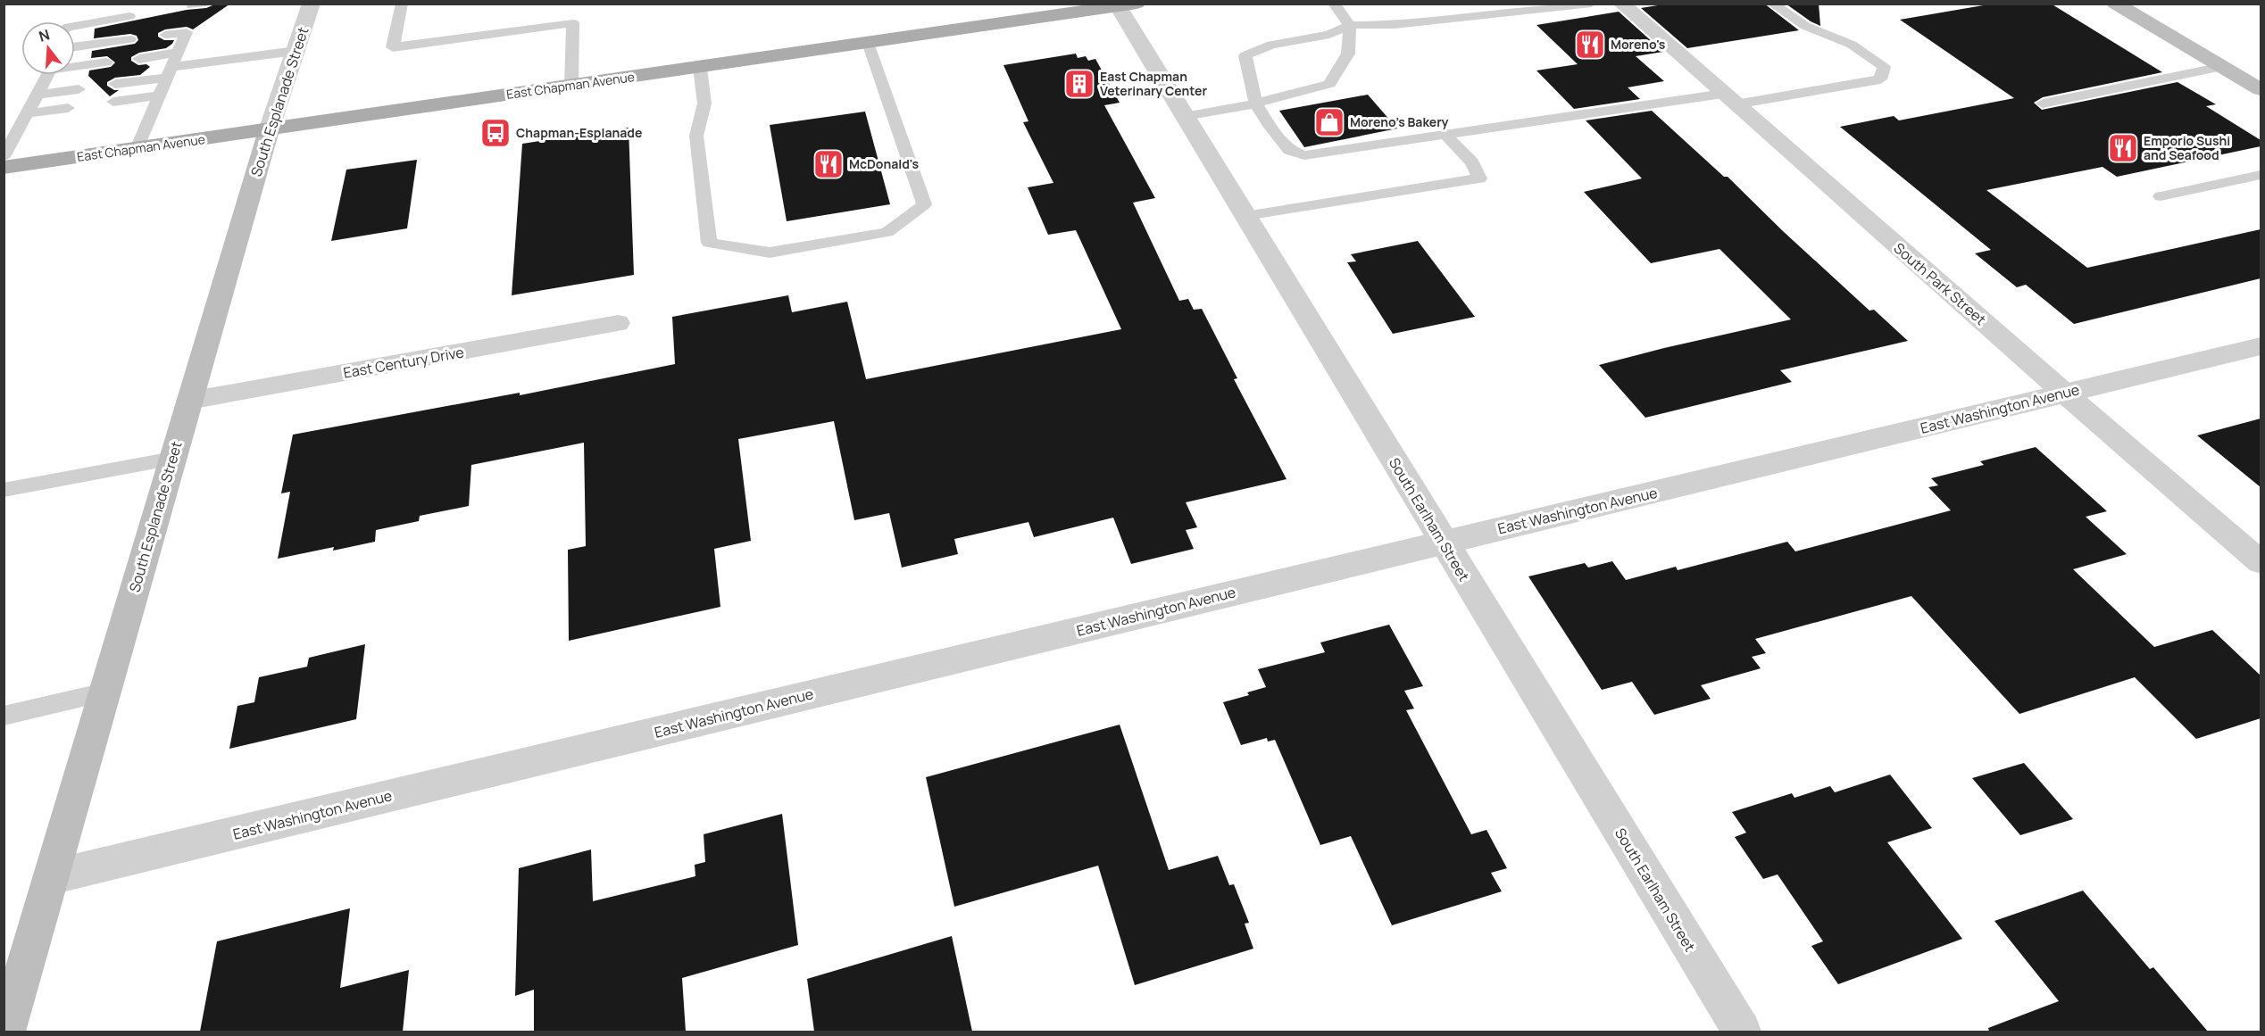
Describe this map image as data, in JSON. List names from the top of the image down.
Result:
{
  "streets": {
    "main road": ["East Chapman Avenue", "South Esplanade Street"],
    "street": [
      "South Park Street",
      "East Century Drive",
      "East Washington Avenue",
      "South Earlham Street"
    ]
  },
  "crossings": [
    ["East Chapman Avenue", "South Esplanade Street"],
    ["East Chapman Avenue", "South Earlham Street"],
    ["South Esplanade Street", "East Century Drive"],
    ["South Esplanade Street", "East Washington Avenue"],
    ["South Park Street", "East Washington Avenue"],
    ["East Washington Avenue", "South Earlham Street"]
  ],
  "places": {
    "restaurant": ["Moreno's", "Emporio Sushi and Seafood", "McDonald's"],
    "building": ["East Chapman Veterinary Center"],
    "shop": ["Moreno's Bakery"],
    "bus stop": ["Chapman-Esplanade"]
  },
  "north": "top"
}
